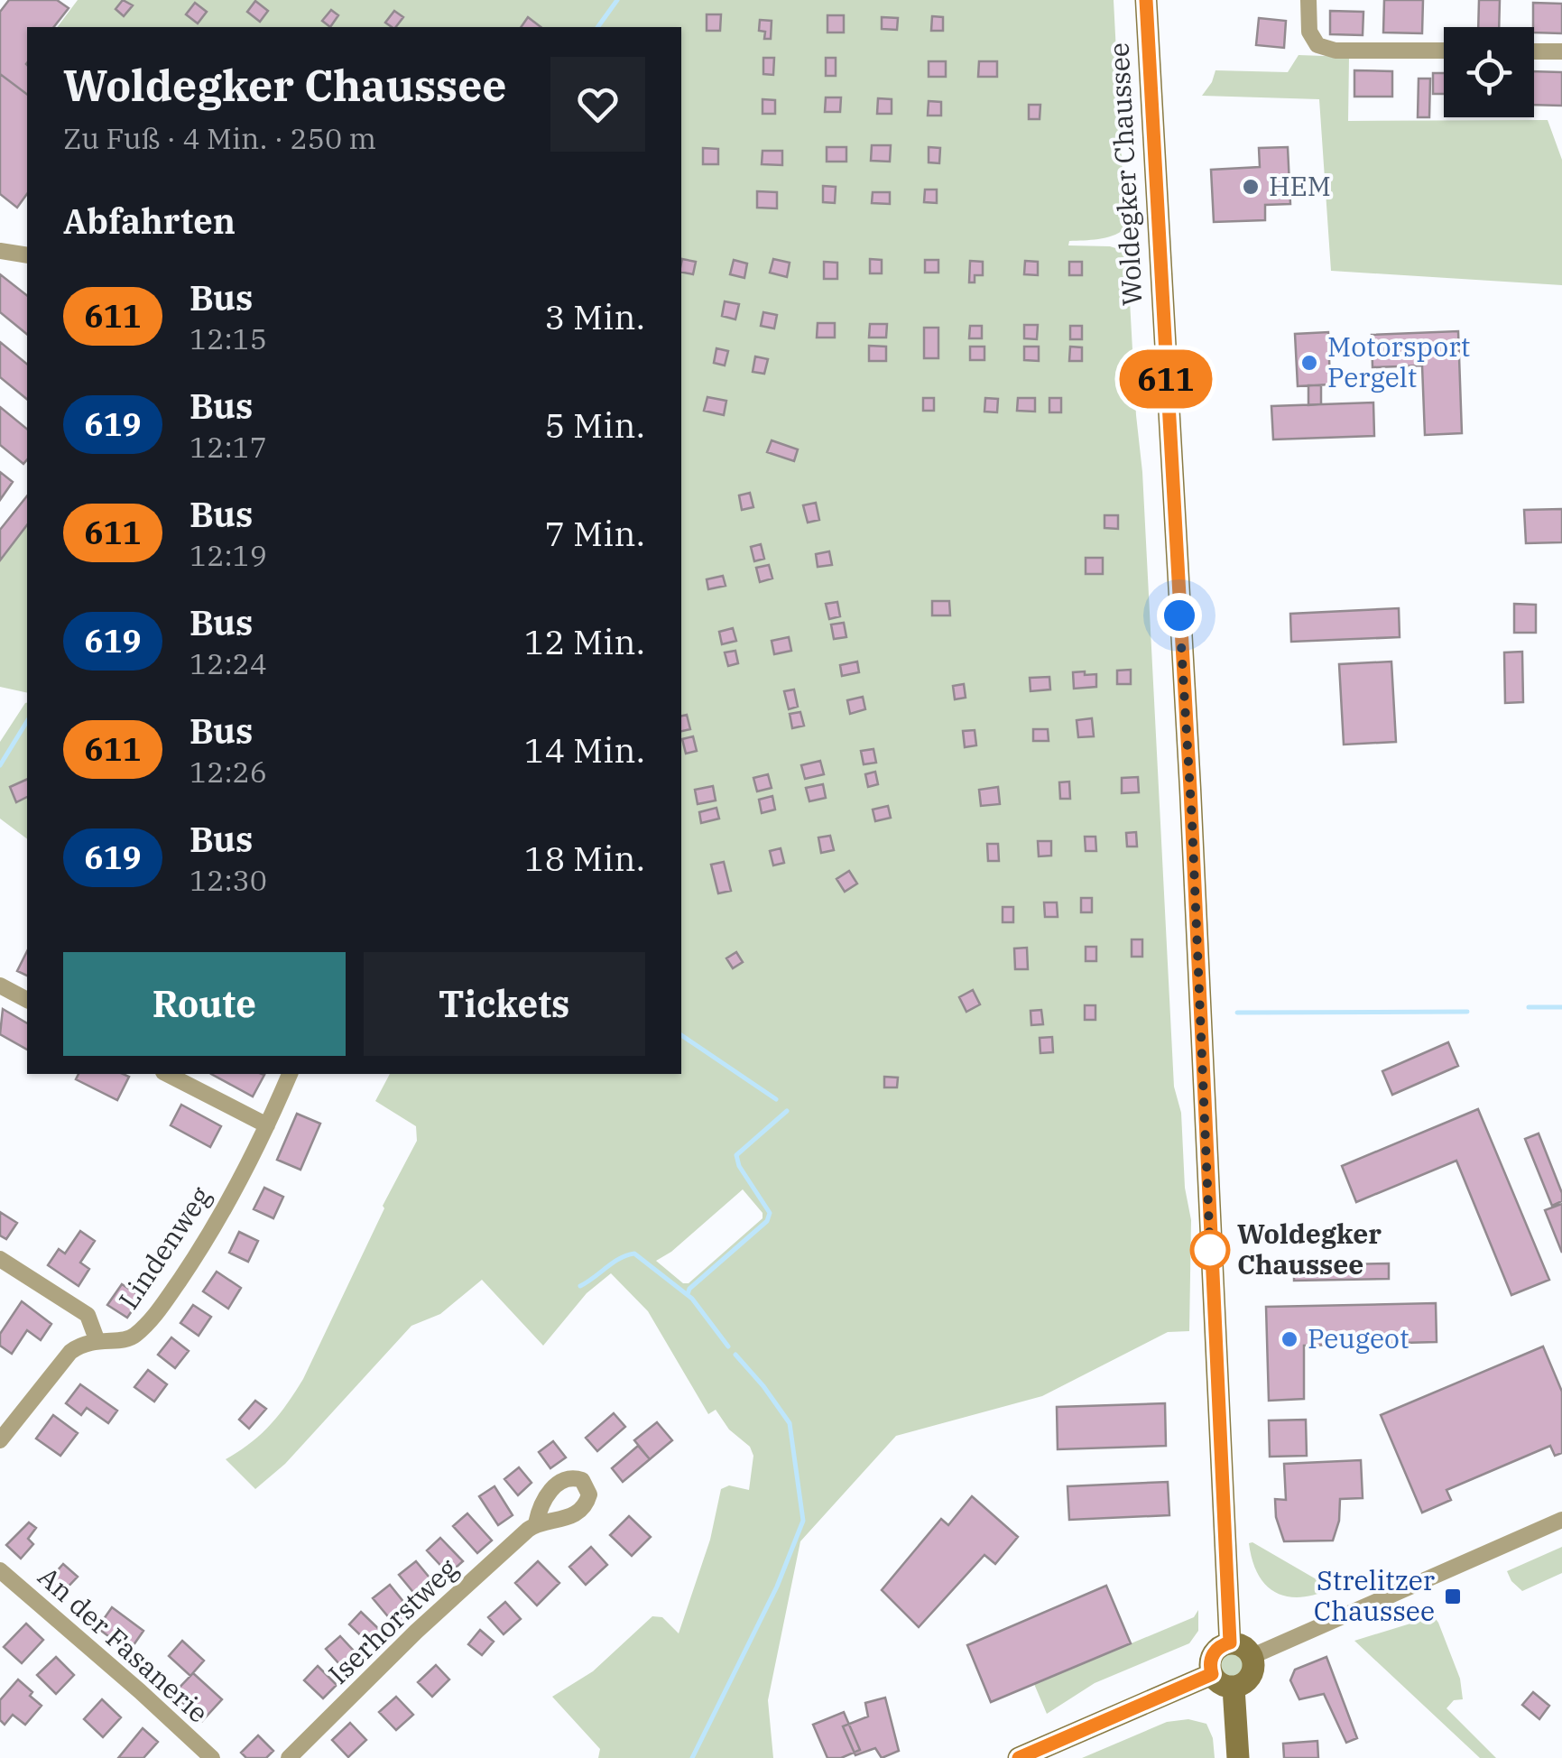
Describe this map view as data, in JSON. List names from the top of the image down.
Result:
{
  "streets": {
    "main road": ["Woldegker Chaussee"],
    "street": ["Lindenweg", "Iserhorstweg", "An der Fasanerie"]
  },
  "places": {
    "other": [
      "HEM",
      "Motorsport Pergelt",
      "Woldegker Chaussee",
      "Peugeot"
    ],
    "transit": ["Strelitzer Chaussee"]
  },
  "lines": ["bus line 611"],
  "page": {
    "on_map": "611",
    "heading": [
      ["Woldegker Chaussee", "Zu Fuß · 4 Min. · 250 m"],
      "Abfahrten"
    ],
    "list": [
      {
        "mark": "611",
        "name": "Bus",
        "note": "12:15",
        "value": "3 Min."
      },
      {
        "mark": "619",
        "name": "Bus",
        "note": "12:17",
        "value": "5 Min."
      },
      {
        "mark": "611",
        "name": "Bus",
        "note": "12:19",
        "value": "7 Min."
      },
      {
        "mark": "619",
        "name": "Bus",
        "note": "12:24",
        "value": "12 Min."
      },
      {
        "mark": "611",
        "name": "Bus",
        "note": "12:26",
        "value": "14 Min."
      },
      {
        "mark": "619",
        "name": "Bus",
        "note": "12:30",
        "value": "18 Min."
      }
    ],
    "buttons": ["Route", "Tickets"]
  }
}
